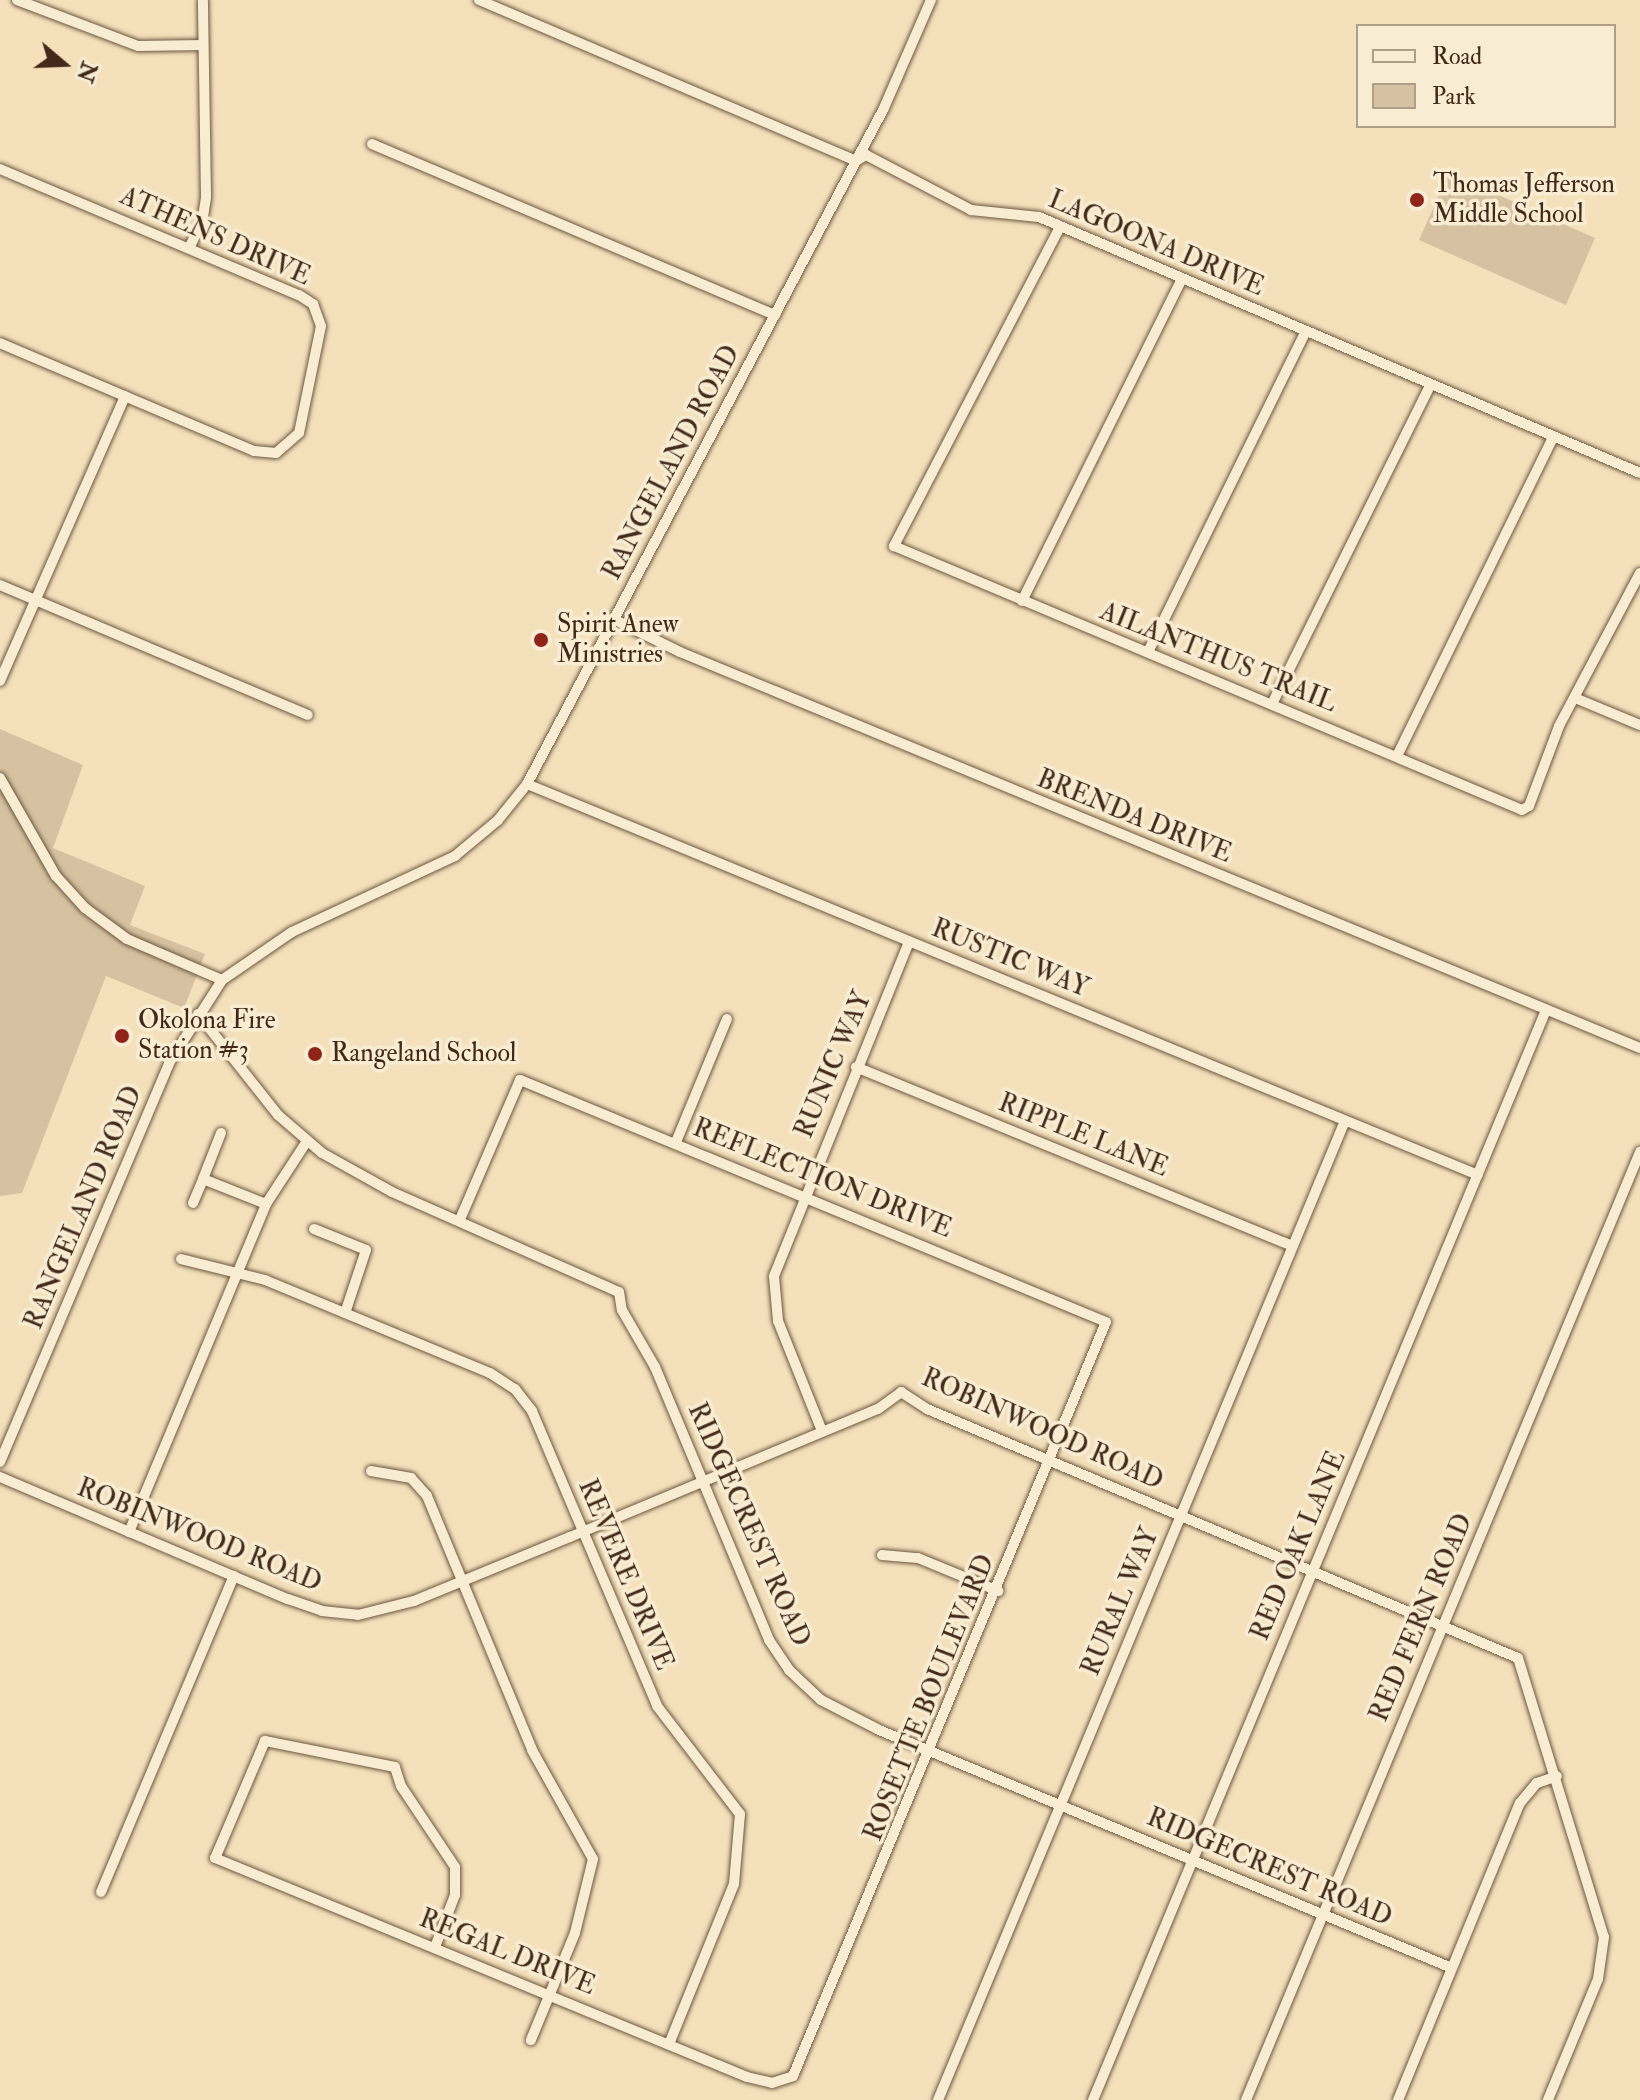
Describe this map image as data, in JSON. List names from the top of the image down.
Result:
{
  "streets": {
    "street": [
      "ATHENS DRIVE",
      "LAGOONA DRIVE",
      "RANGELAND ROAD",
      "AILANTHUS TRAIL",
      "BRENDA DRIVE",
      "RUSTIC WAY",
      "RUNIC WAY",
      "RIPPLE LANE",
      "REFLECTION DRIVE",
      "ROBINWOOD ROAD",
      "RIDGECREST ROAD",
      "RED OAK LANE",
      "REVERE DRIVE",
      "RURAL WAY",
      "RED FERN ROAD",
      "ROSETTE BOULEVARD",
      "REGAL DRIVE"
    ]
  },
  "crossings": [
    ["LAGOONA DRIVE", "RANGELAND ROAD"],
    ["LAGOONA DRIVE", "AILANTHUS TRAIL"],
    ["RANGELAND ROAD", "BRENDA DRIVE"],
    ["RANGELAND ROAD", "RUSTIC WAY"],
    ["RANGELAND ROAD", "RIDGECREST ROAD"],
    ["BRENDA DRIVE", "RED OAK LANE"],
    ["RUSTIC WAY", "RUNIC WAY"],
    ["RUSTIC WAY", "RED OAK LANE"],
    ["RUSTIC WAY", "RURAL WAY"],
    ["RUNIC WAY", "RIPPLE LANE"],
    ["RUNIC WAY", "REFLECTION DRIVE"],
    ["RUNIC WAY", "ROBINWOOD ROAD"],
    ["RIPPLE LANE", "RURAL WAY"],
    ["REFLECTION DRIVE", "RIDGECREST ROAD"],
    ["REFLECTION DRIVE", "ROSETTE BOULEVARD"],
    ["ROBINWOOD ROAD", "RIDGECREST ROAD"],
    ["ROBINWOOD ROAD", "RED OAK LANE"],
    ["ROBINWOOD ROAD", "REVERE DRIVE"],
    ["ROBINWOOD ROAD", "RURAL WAY"],
    ["ROBINWOOD ROAD", "RED FERN ROAD"],
    ["ROBINWOOD ROAD", "ROSETTE BOULEVARD"],
    ["RIDGECREST ROAD", "RED OAK LANE"],
    ["RIDGECREST ROAD", "RURAL WAY"],
    ["RIDGECREST ROAD", "RED FERN ROAD"],
    ["RIDGECREST ROAD", "ROSETTE BOULEVARD"],
    ["REVERE DRIVE", "REGAL DRIVE"],
    ["ROSETTE BOULEVARD", "REGAL DRIVE"]
  ],
  "places": [
    "Thomas Jefferson Middle School",
    "Spirit Anew Ministries",
    "Okolona Fire Station #3",
    "Rangeland School"
  ],
  "legend": ["Road", "Park"],
  "north": "right"
}
